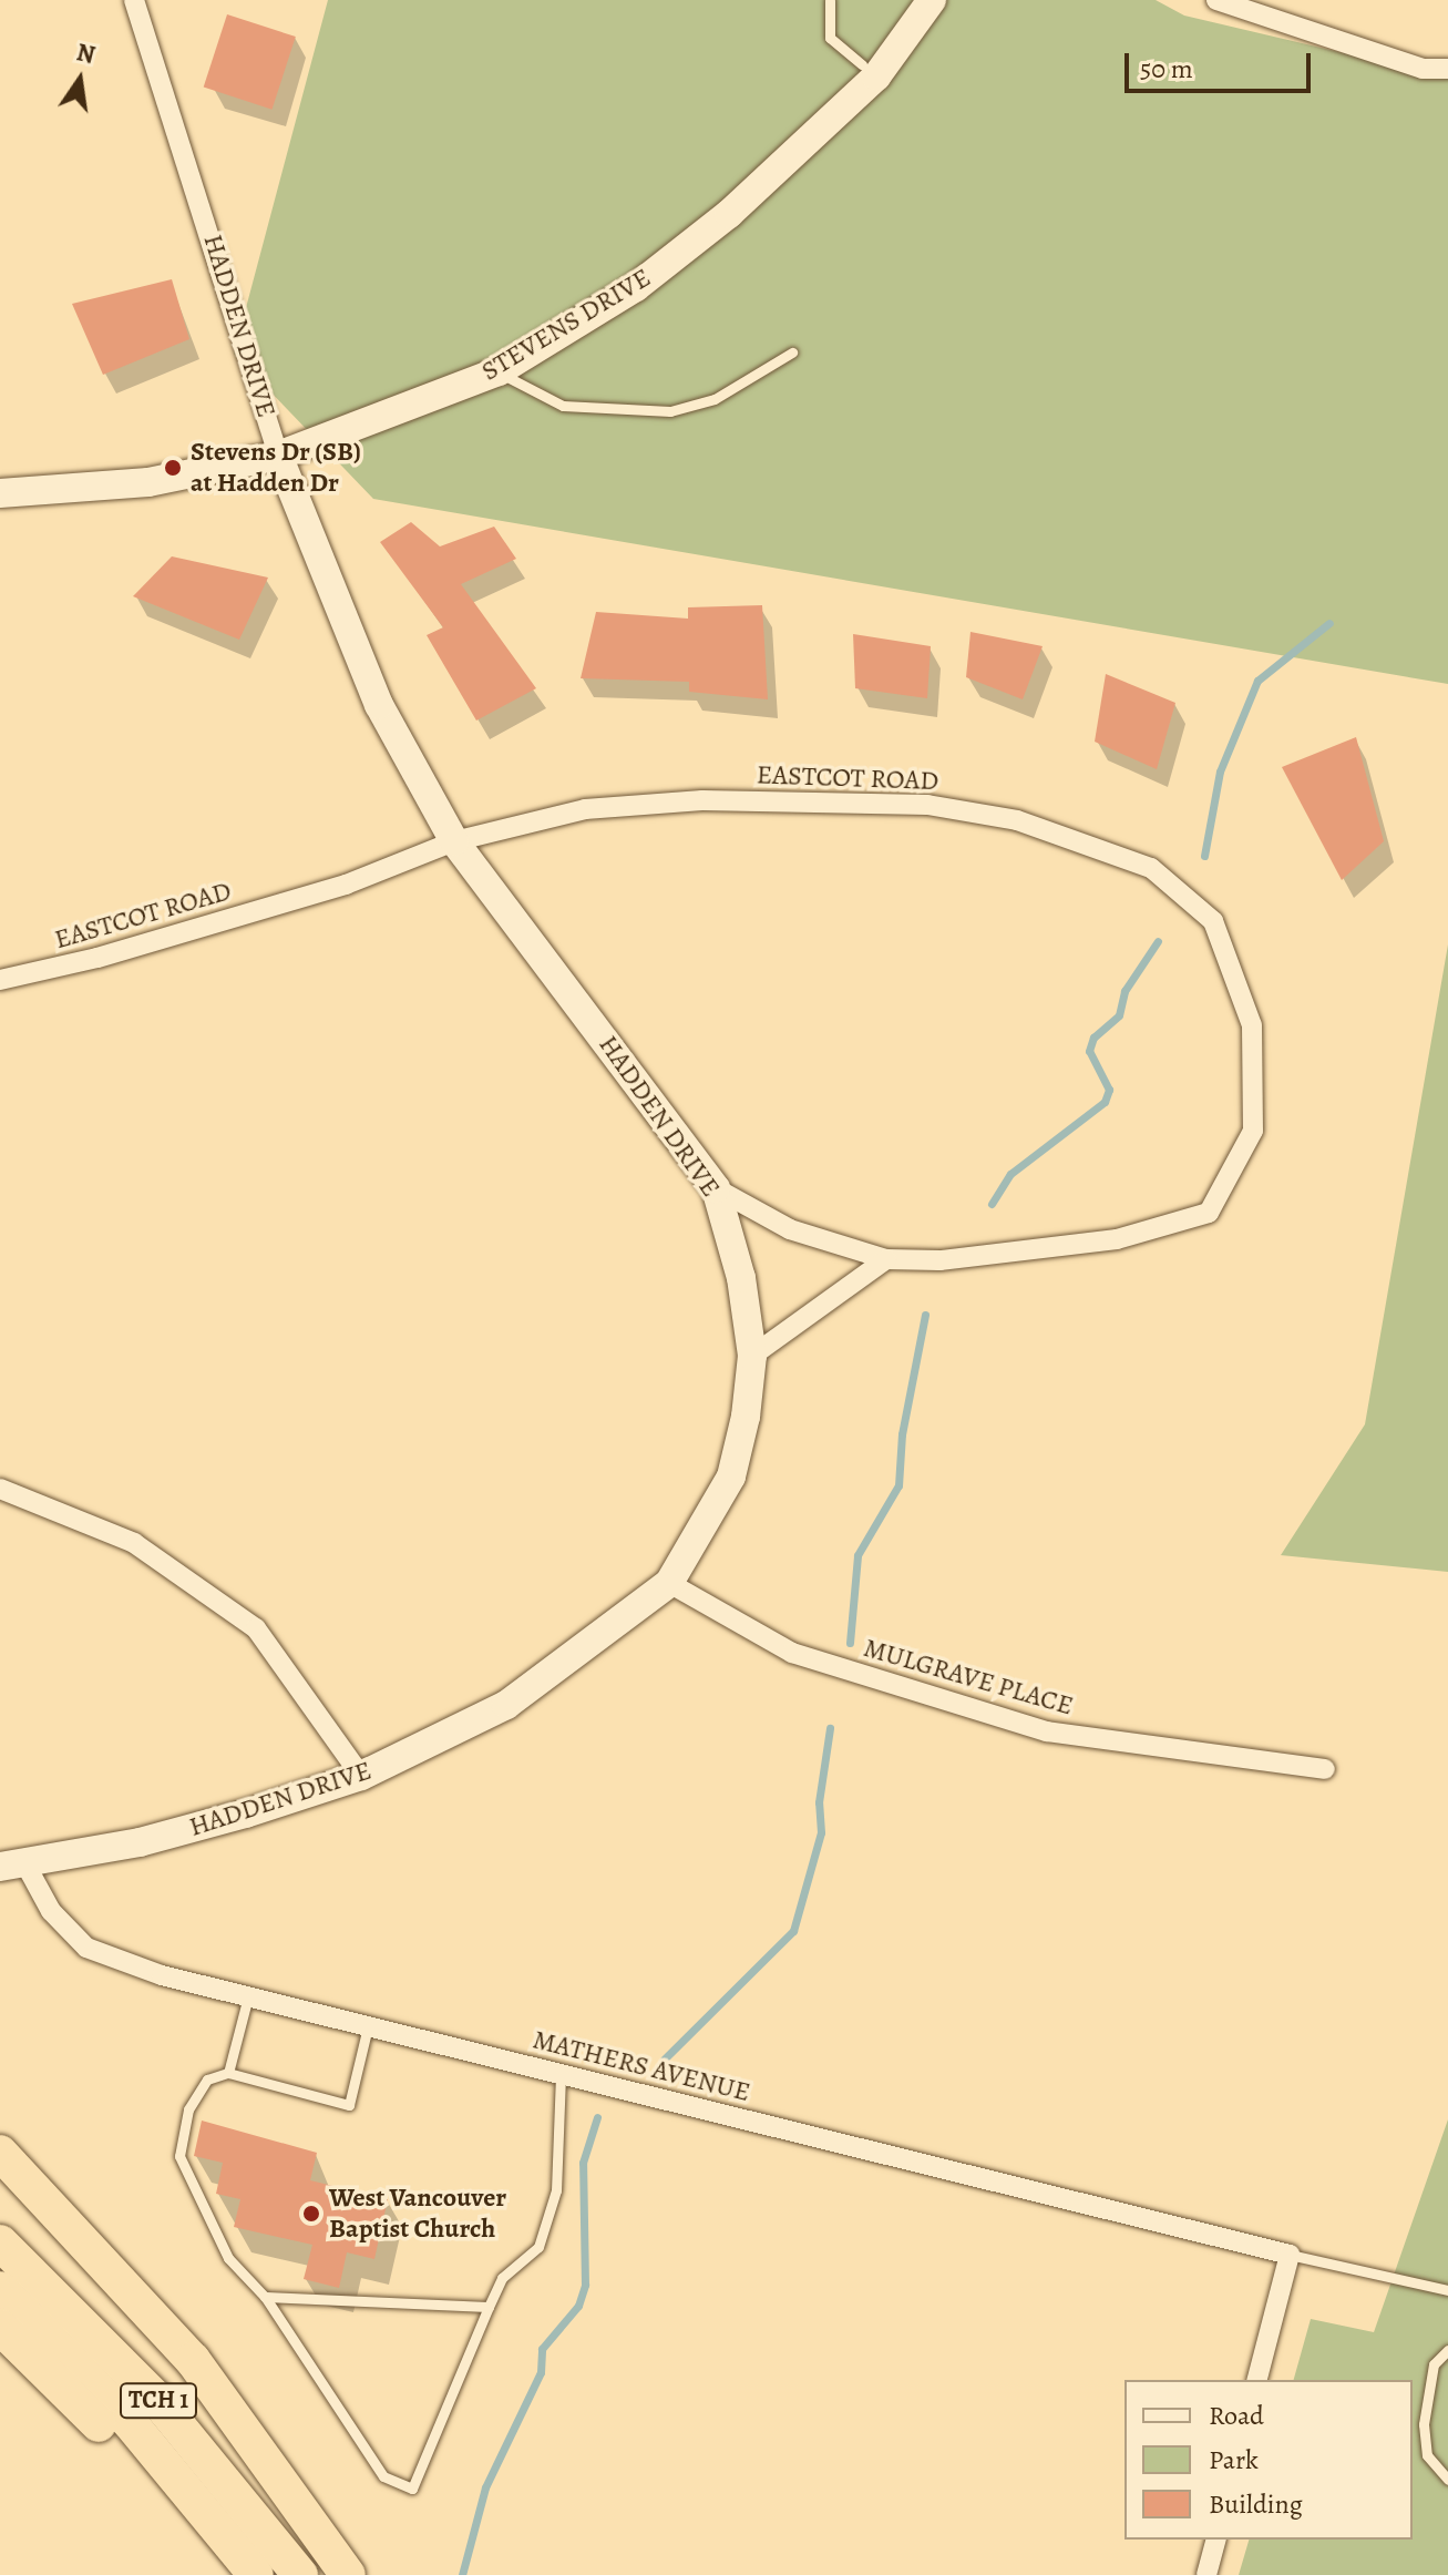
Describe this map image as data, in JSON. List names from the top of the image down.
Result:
{
  "streets": {
    "highway": ["TCH 1"],
    "street": [
      "STEVENS DRIVE",
      "HADDEN DRIVE",
      "EASTCOT ROAD",
      "MULGRAVE PLACE",
      "MATHERS AVENUE"
    ]
  },
  "crossings": [
    ["STEVENS DRIVE", "HADDEN DRIVE"],
    ["HADDEN DRIVE", "EASTCOT ROAD"],
    ["HADDEN DRIVE", "MULGRAVE PLACE"],
    ["HADDEN DRIVE", "MATHERS AVENUE"]
  ],
  "places": ["Stevens Dr (SB) at Hadden Dr", "West Vancouver Baptist Church"],
  "legend": ["Road", "Park", "Building"],
  "scale_bar": "50 m",
  "north": "top"
}
